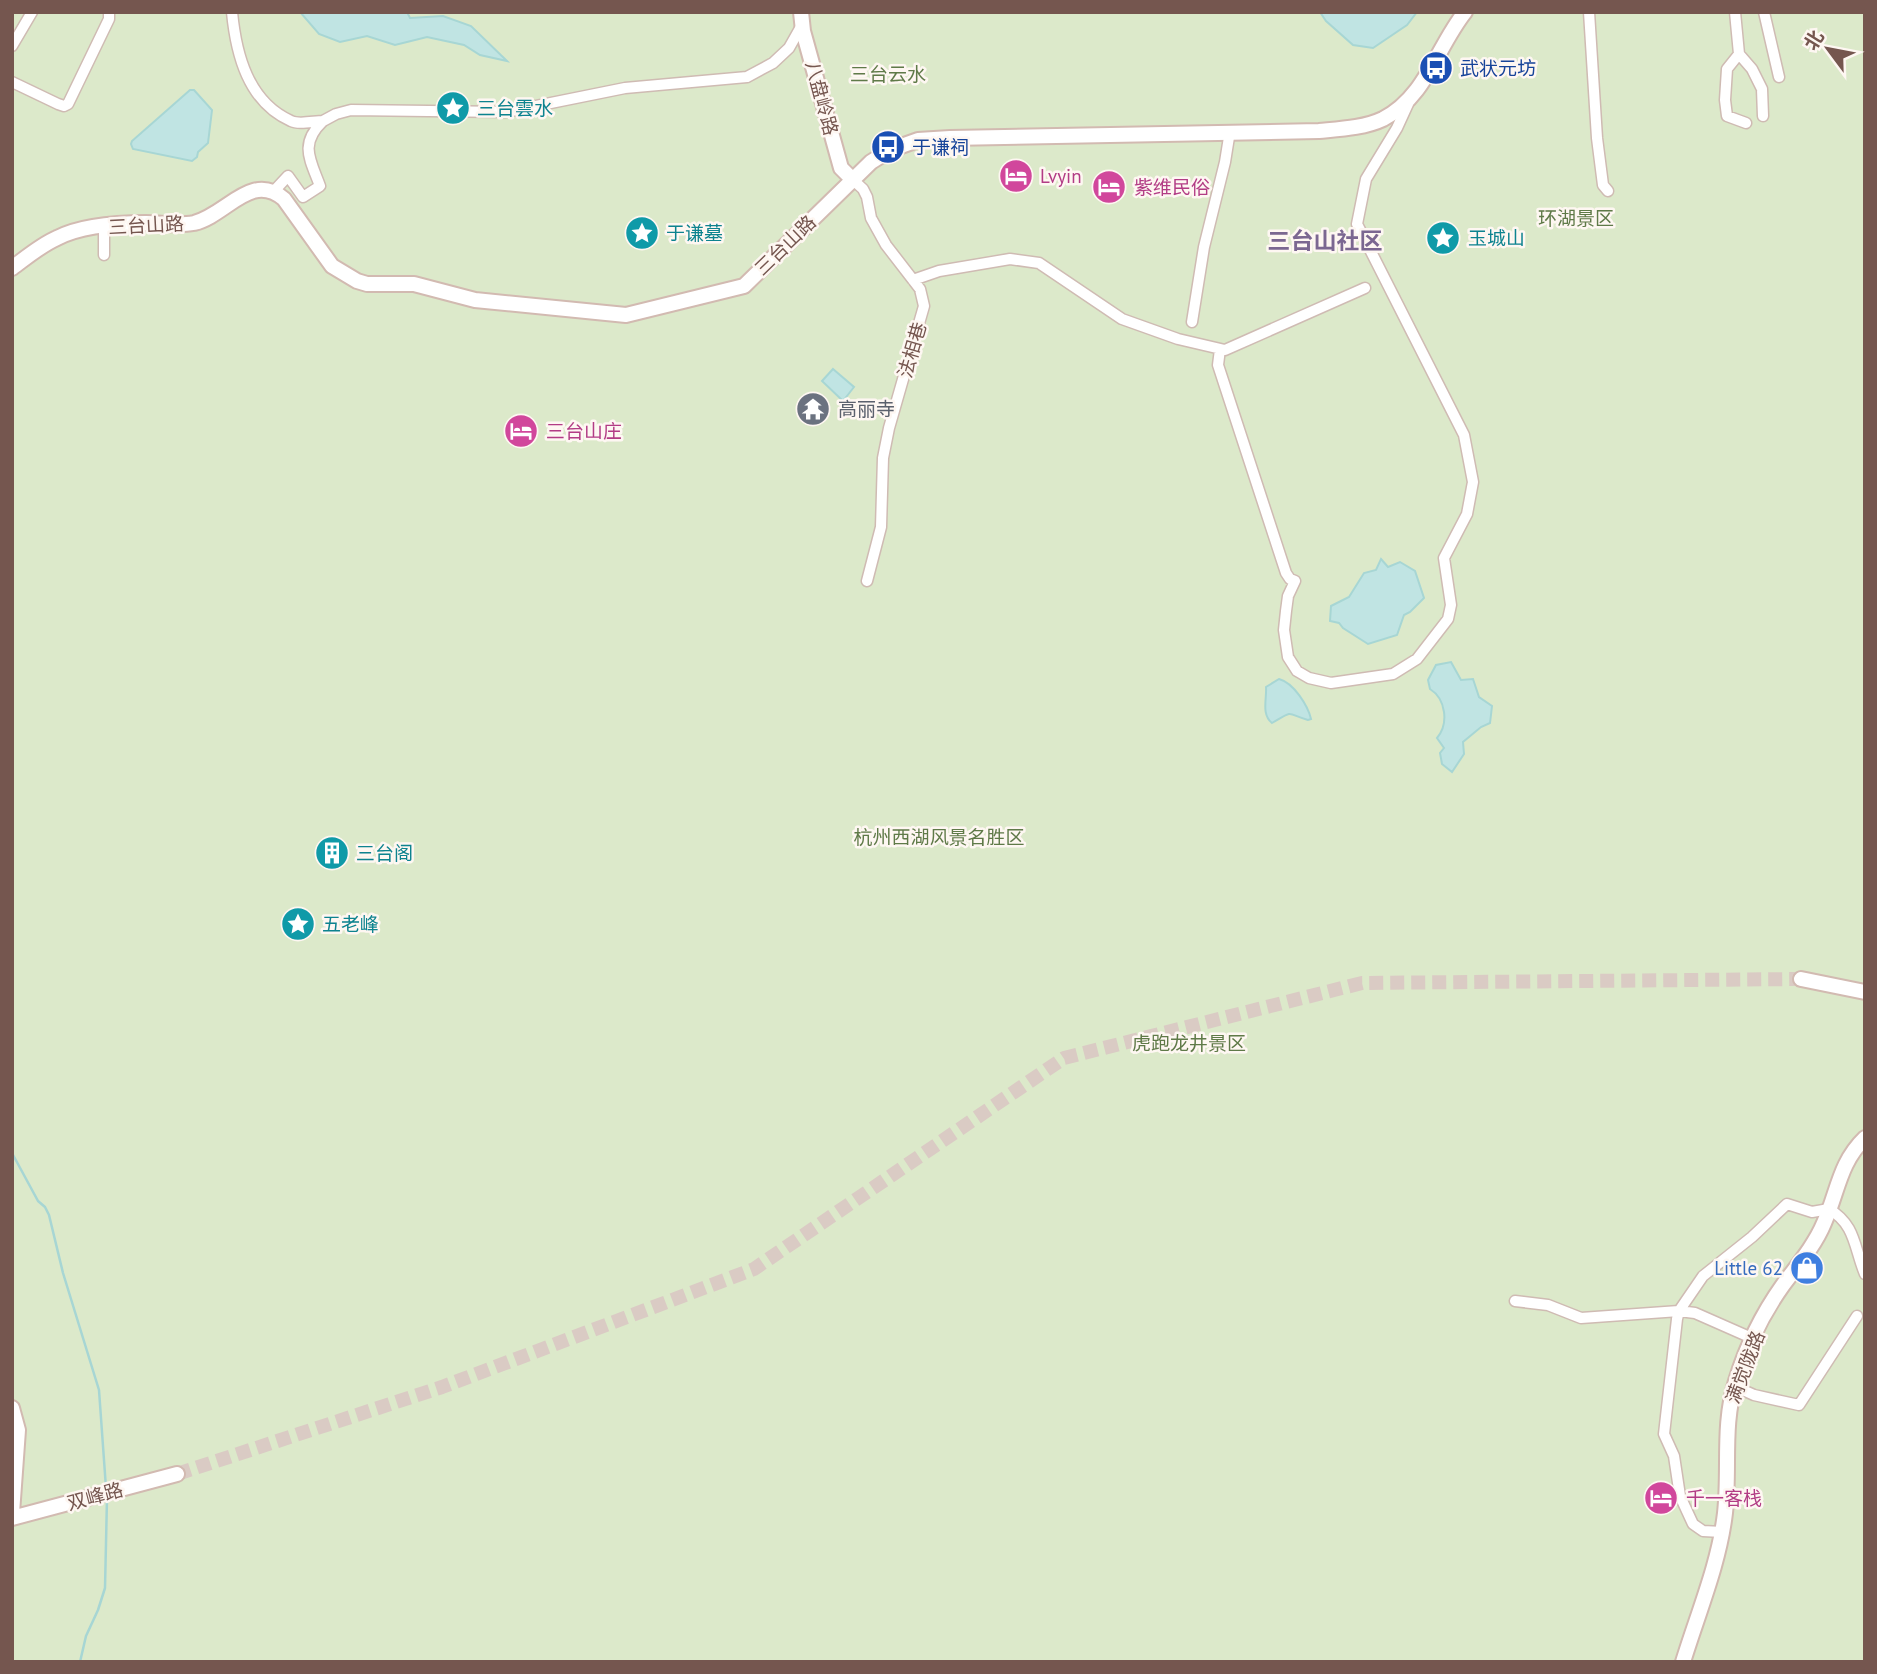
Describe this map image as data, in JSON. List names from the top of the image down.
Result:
{
  "streets": {
    "street": [
      "八盘岭路",
      "三台山路",
      "法相巷",
      "满觉陇路",
      "双峰路"
    ]
  },
  "crossings": [
    ["八盘岭路", "三台山路"],
    ["八盘岭路", "法相巷"],
    ["三台山路", "法相巷"]
  ],
  "districts": ["三台山社区"],
  "parks": [
    "三台云水",
    "环湖景区",
    "杭州西湖风景名胜区",
    "虎跑龙井景区"
  ],
  "places": {
    "bus stop": ["武状元坊", "于谦祠"],
    "place": [
      "三台雲水",
      "于谦墓",
      "玉城山",
      "五老峰"
    ],
    "hotel": [
      "Lvyin",
      "紫维民俗",
      "三台山庄",
      "千一客栈"
    ],
    "temple": ["高丽寺"],
    "building": ["三台阁"],
    "shop": ["Little 62"]
  },
  "north": "top left"
}
